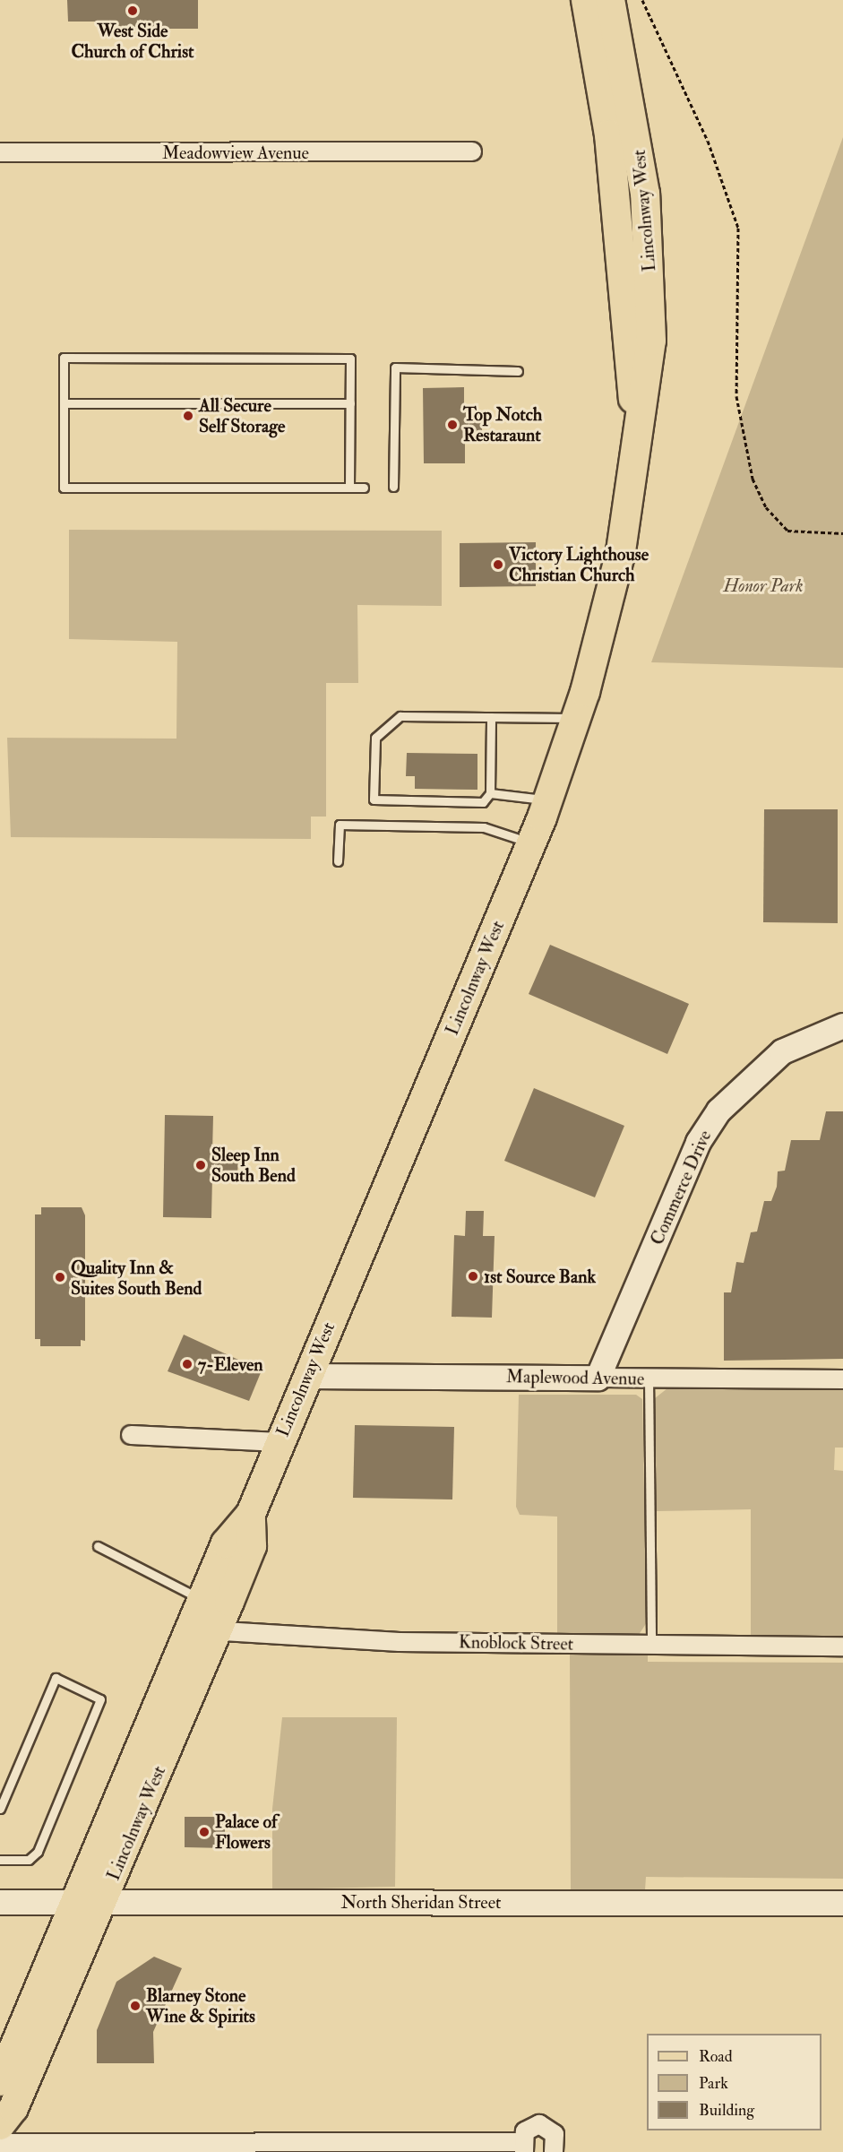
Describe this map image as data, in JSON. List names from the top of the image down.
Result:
{
  "streets": {
    "main road": ["Lincolnway West"],
    "street": [
      "Meadowview Avenue",
      "Commerce Drive",
      "Maplewood Avenue",
      "Knoblock Street",
      "North Sheridan Street"
    ]
  },
  "crossings": [
    ["Lincolnway West", "Maplewood Avenue"],
    ["Lincolnway West", "Knoblock Street"],
    ["Lincolnway West", "North Sheridan Street"],
    ["Commerce Drive", "Maplewood Avenue"]
  ],
  "parks": ["Honor Park"],
  "places": [
    "West Side Church of Christ",
    "All Secure Self Storage",
    "Top Notch Restaraunt",
    "Victory Lighthouse Christian Church",
    "Sleep Inn South Bend",
    "1st Source Bank",
    "Quality Inn & Suites South Bend",
    "7-Eleven",
    "Palace of Flowers",
    "Blarney Stone Wine & Spirits"
  ],
  "legend": ["Road", "Park", "Building"]
}
